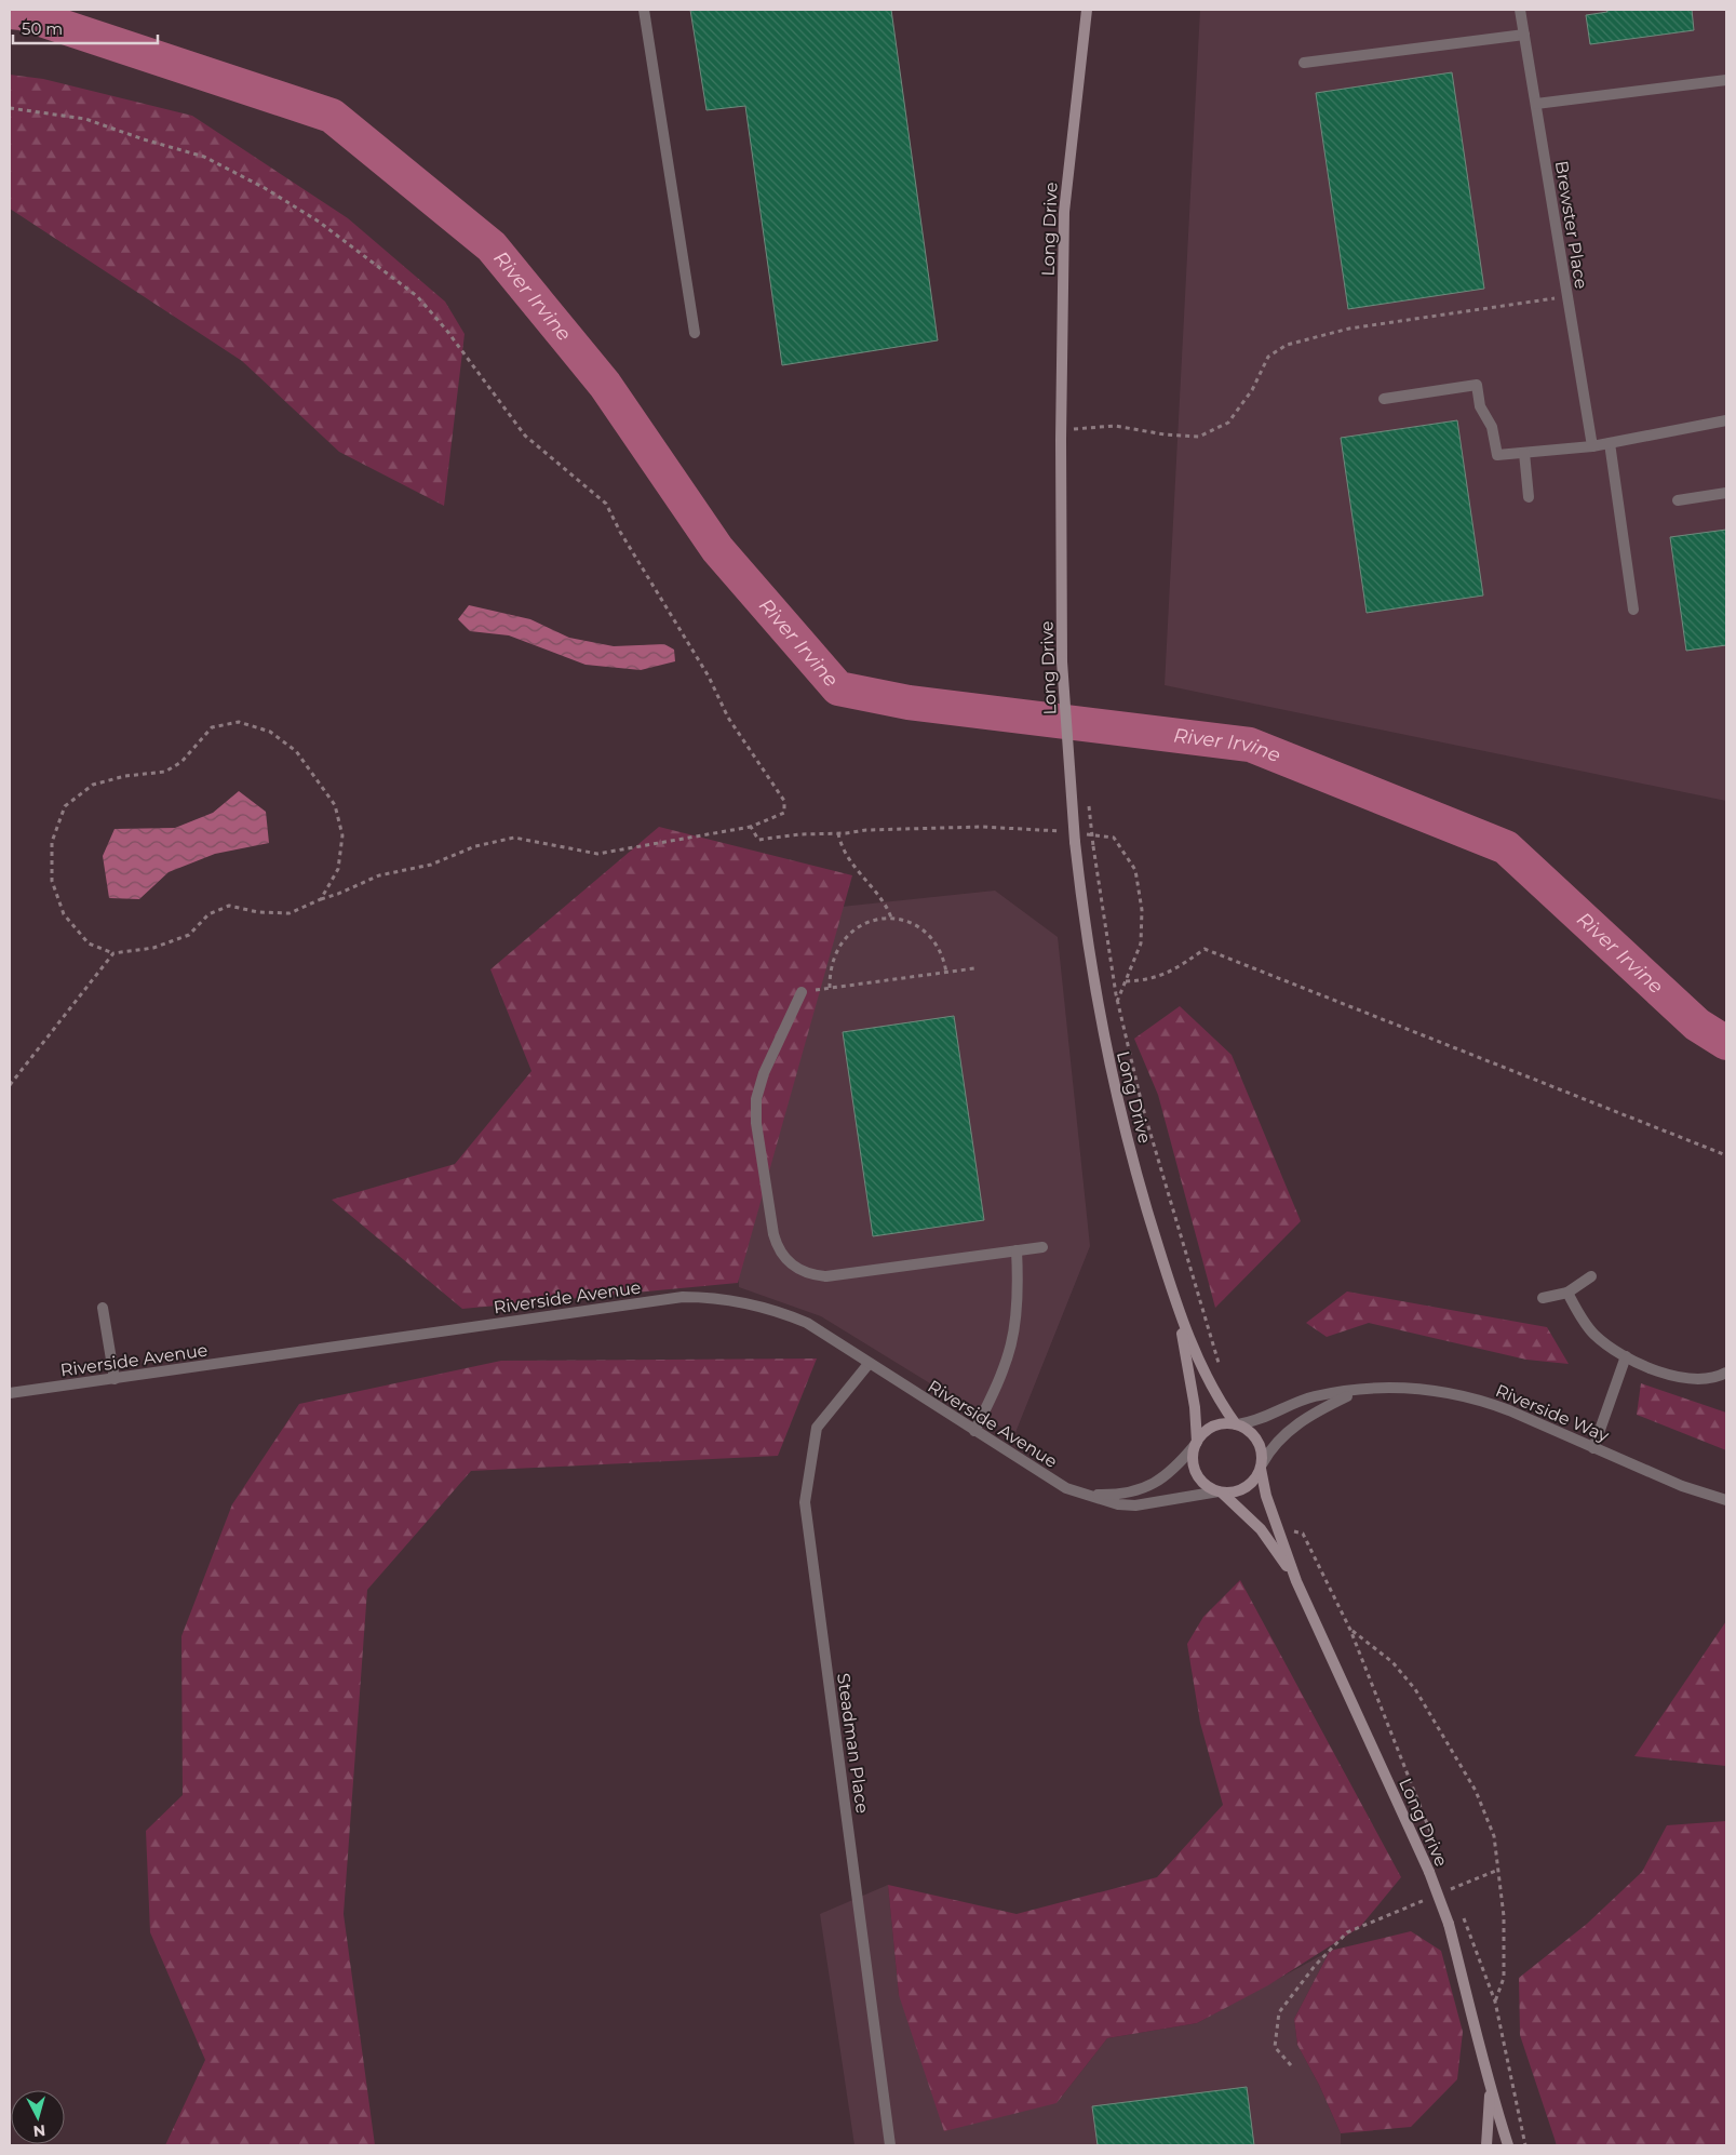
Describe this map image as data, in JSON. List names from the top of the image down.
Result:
{
  "streets": {
    "main road": ["Long Drive"],
    "street": [
      "Brewster Place",
      "Riverside Avenue",
      "Riverside Way",
      "Steadman Place"
    ]
  },
  "crossings": [
    ["Long Drive", "Riverside Avenue"],
    ["Long Drive", "Riverside Way"],
    ["Riverside Avenue", "Riverside Way"],
    ["Riverside Avenue", "Steadman Place"]
  ],
  "water": ["River Irvine"],
  "scale_bar": "50 m",
  "north": "bottom"
}
